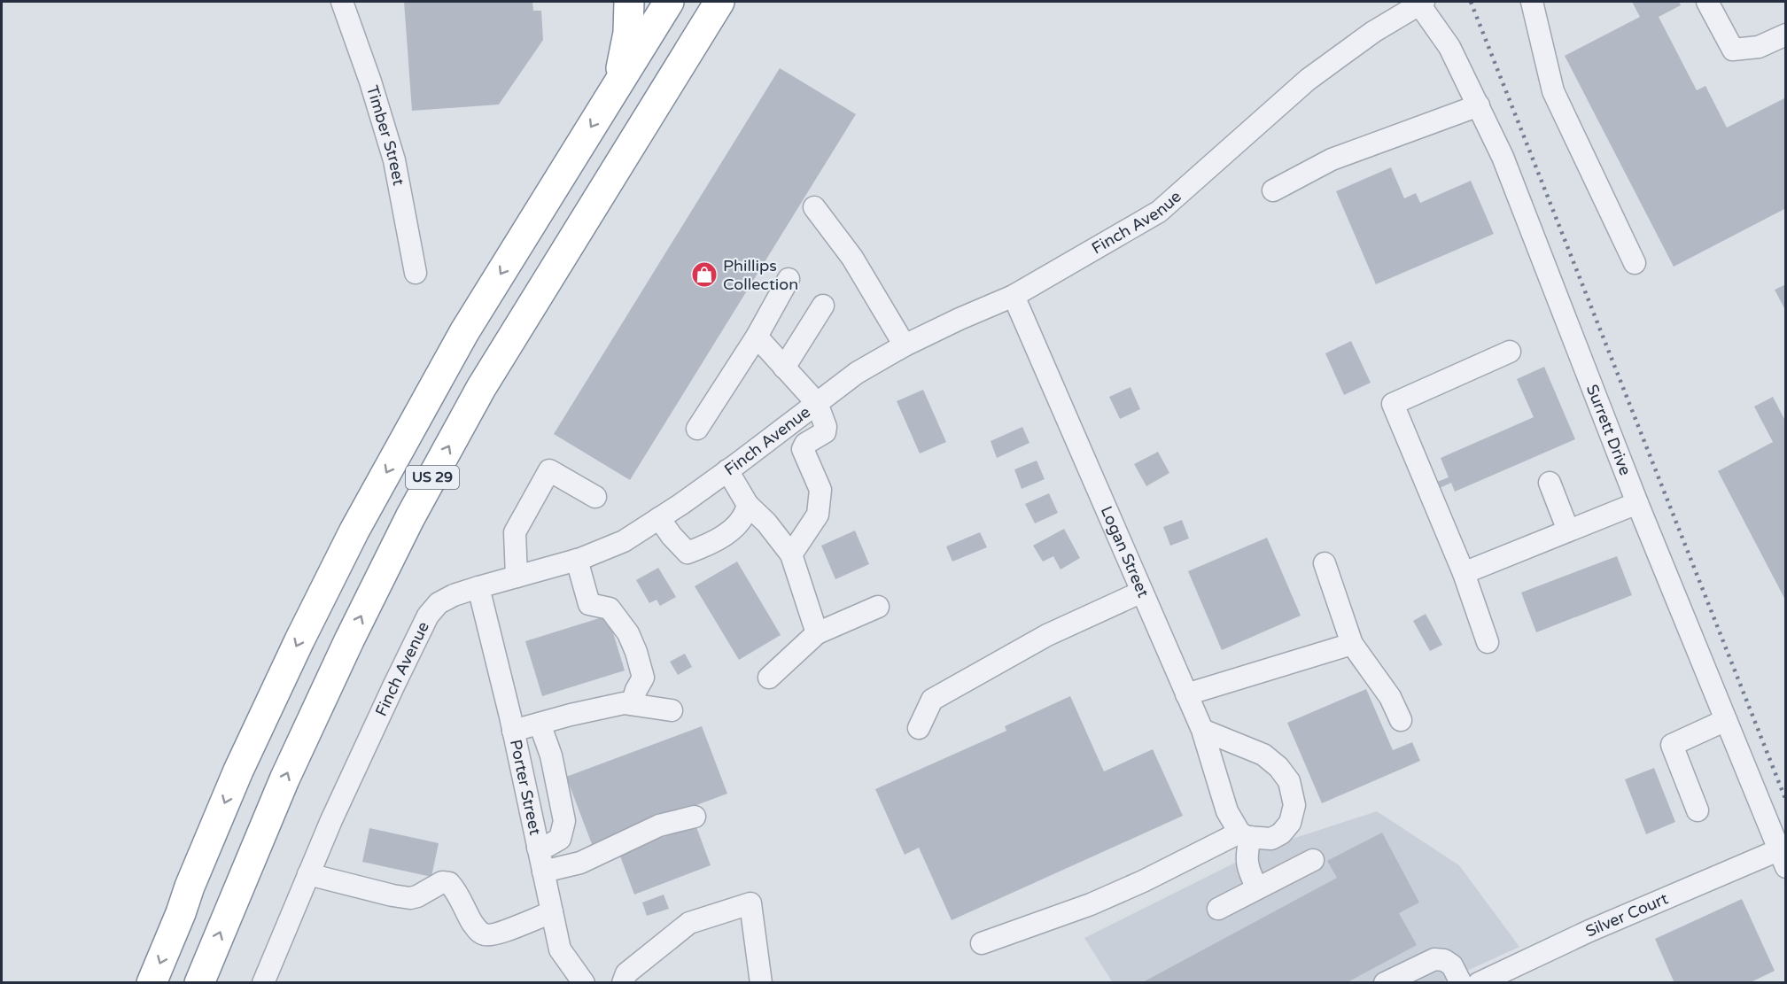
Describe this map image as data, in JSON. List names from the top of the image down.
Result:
{
  "streets": {
    "highway": ["US 29"],
    "street": [
      "Timber Street",
      "Finch Avenue",
      "Surrett Drive",
      "Logan Street",
      "Porter Street",
      "Silver Court"
    ]
  },
  "crossings": [
    ["Finch Avenue", "Surrett Drive"],
    ["Finch Avenue", "Logan Street"],
    ["Finch Avenue", "Porter Street"],
    ["Surrett Drive", "Silver Court"]
  ],
  "places": {
    "shop": ["Phillips Collection"]
  }
}
